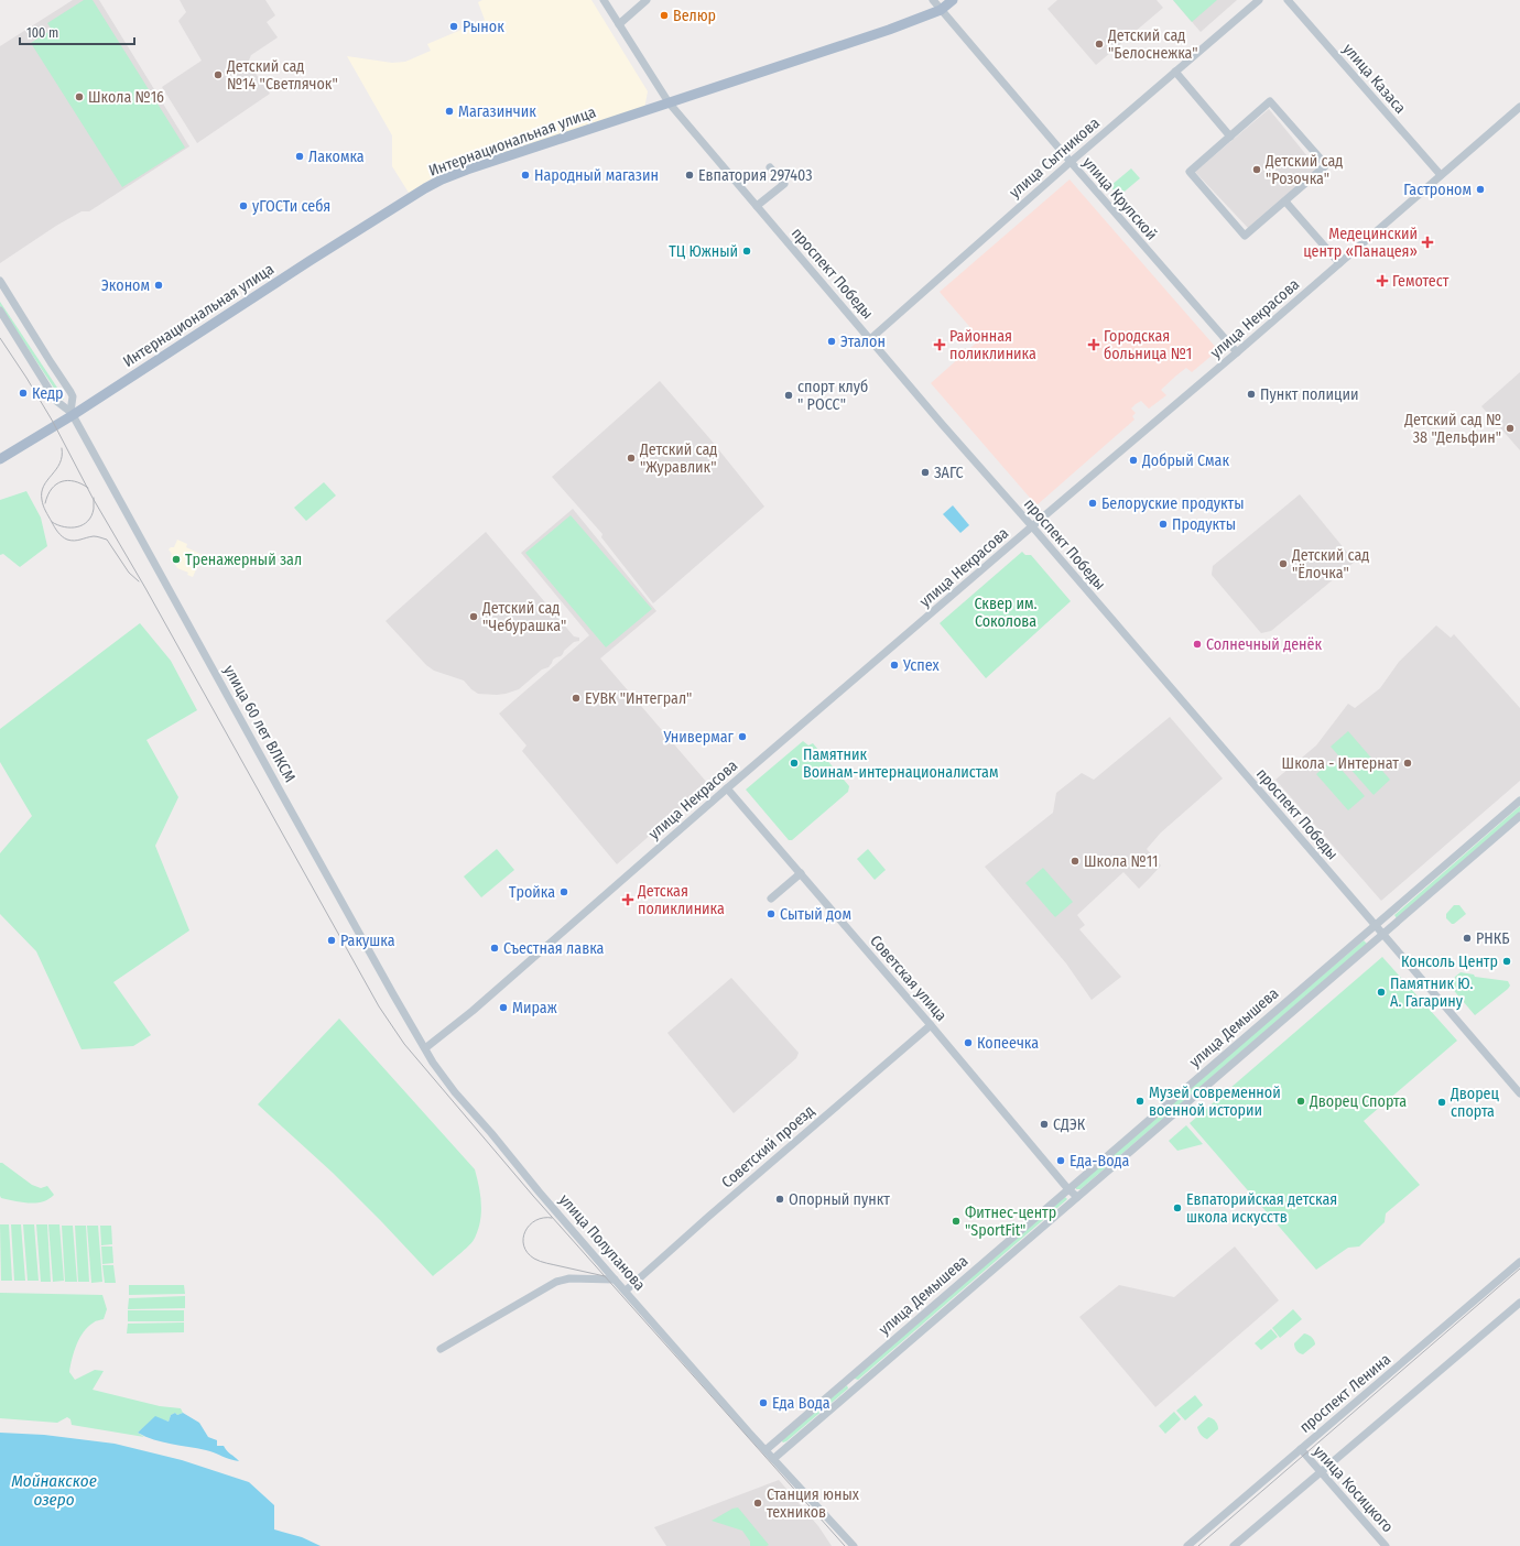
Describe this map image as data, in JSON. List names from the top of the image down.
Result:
{
  "streets": {
    "main road": ["Интернациональная улица"],
    "street": [
      "улица Казаса",
      "улица Сытникова",
      "улица Крупской",
      "проспект Победы",
      "улица Некрасова",
      "улица 60 лет ВЛКСМ",
      "Советская улица",
      "улица Демышева",
      "Советский проезд",
      "улица Полупанова",
      "проспект Ленина",
      "улица Косицкого"
    ]
  },
  "crossings": [
    ["улица Казаса", "улица Некрасова"],
    ["Интернациональная улица", "улица Крупской"],
    ["Интернациональная улица", "проспект Победы"],
    ["Интернациональная улица", "улица 60 лет ВЛКСМ"],
    ["улица Сытникова", "улица Крупской"],
    ["улица Сытникова", "проспект Победы"],
    ["улица Крупской", "улица Некрасова"],
    ["проспект Победы", "улица Некрасова"],
    ["проспект Победы", "улица Демышева"],
    ["улица Некрасова", "улица 60 лет ВЛКСМ"],
    ["улица Некрасова", "Советская улица"],
    ["улица Некрасова", "улица Полупанова"],
    ["улица 60 лет ВЛКСМ", "улица Полупанова"],
    ["Советская улица", "улица Демышева"],
    ["Советская улица", "Советский проезд"],
    ["улица Демышева", "улица Полупанова"],
    ["Советский проезд", "улица Полупанова"],
    ["проспект Ленина", "улица Косицкого"]
  ],
  "water": ["Мойнакское озеро"],
  "parks": ["Сквер им. Соколова"],
  "places": {
    "other": [
      "Велюр",
      "Рынок",
      "Детский сад \"Белоснежка\"",
      "Детский сад №14 \"Светлячок\"",
      "Школа №16",
      "Магазинчик",
      "Лакомка",
      "Детский сад \"Розочка\"",
      "Народный магазин",
      "Евпатория 297403",
      "Гастроном",
      "уГОСТи себя",
      "ТЦ Южный",
      "Эконом",
      "Эталон",
      "Кедр",
      "Пункт полиции",
      "спорт клуб \" РОСС\"",
      "Детский сад № 38 \"Дельфин\"",
      "Детский сад \"Журавлик\"",
      "Добрый Смак",
      "ЗАГС",
      "Белоруские продукты",
      "Продукты",
      "Тренажерный зал",
      "Детский сад \"Ёлочка\"",
      "Детский сад \"Чебурашка\"",
      "Солнечный денёк",
      "Успех",
      "ЕУВК \"Интеграл\"",
      "Универмаг",
      "Памятник Воинам-интернационалистам",
      "Школа - Интернат",
      "Школа №11",
      "Тройка",
      "Сытый дом",
      "РНКБ",
      "Ракушка",
      "Съестная лавка",
      "Консоль Центр",
      "Памятник Ю. А. Гагарину",
      "Мираж",
      "Копеечка",
      "Музей современной военной истории",
      "Дворец Спорта",
      "Дворец спорта",
      "СДЭК",
      "Еда-Вода",
      "Опорный пункт",
      "Евпаторийская детская школа искусств",
      "Фитнес-центр \"SportFit\"",
      "Еда Вода",
      "Станция юных техников"
    ],
    "health": [
      "Медецинский центр «Панацея»",
      "Гемотест",
      "Районная поликлиника",
      "Городская больница №1",
      "Детская поликлиника"
    ]
  },
  "scale_bar": "100 m"
}
